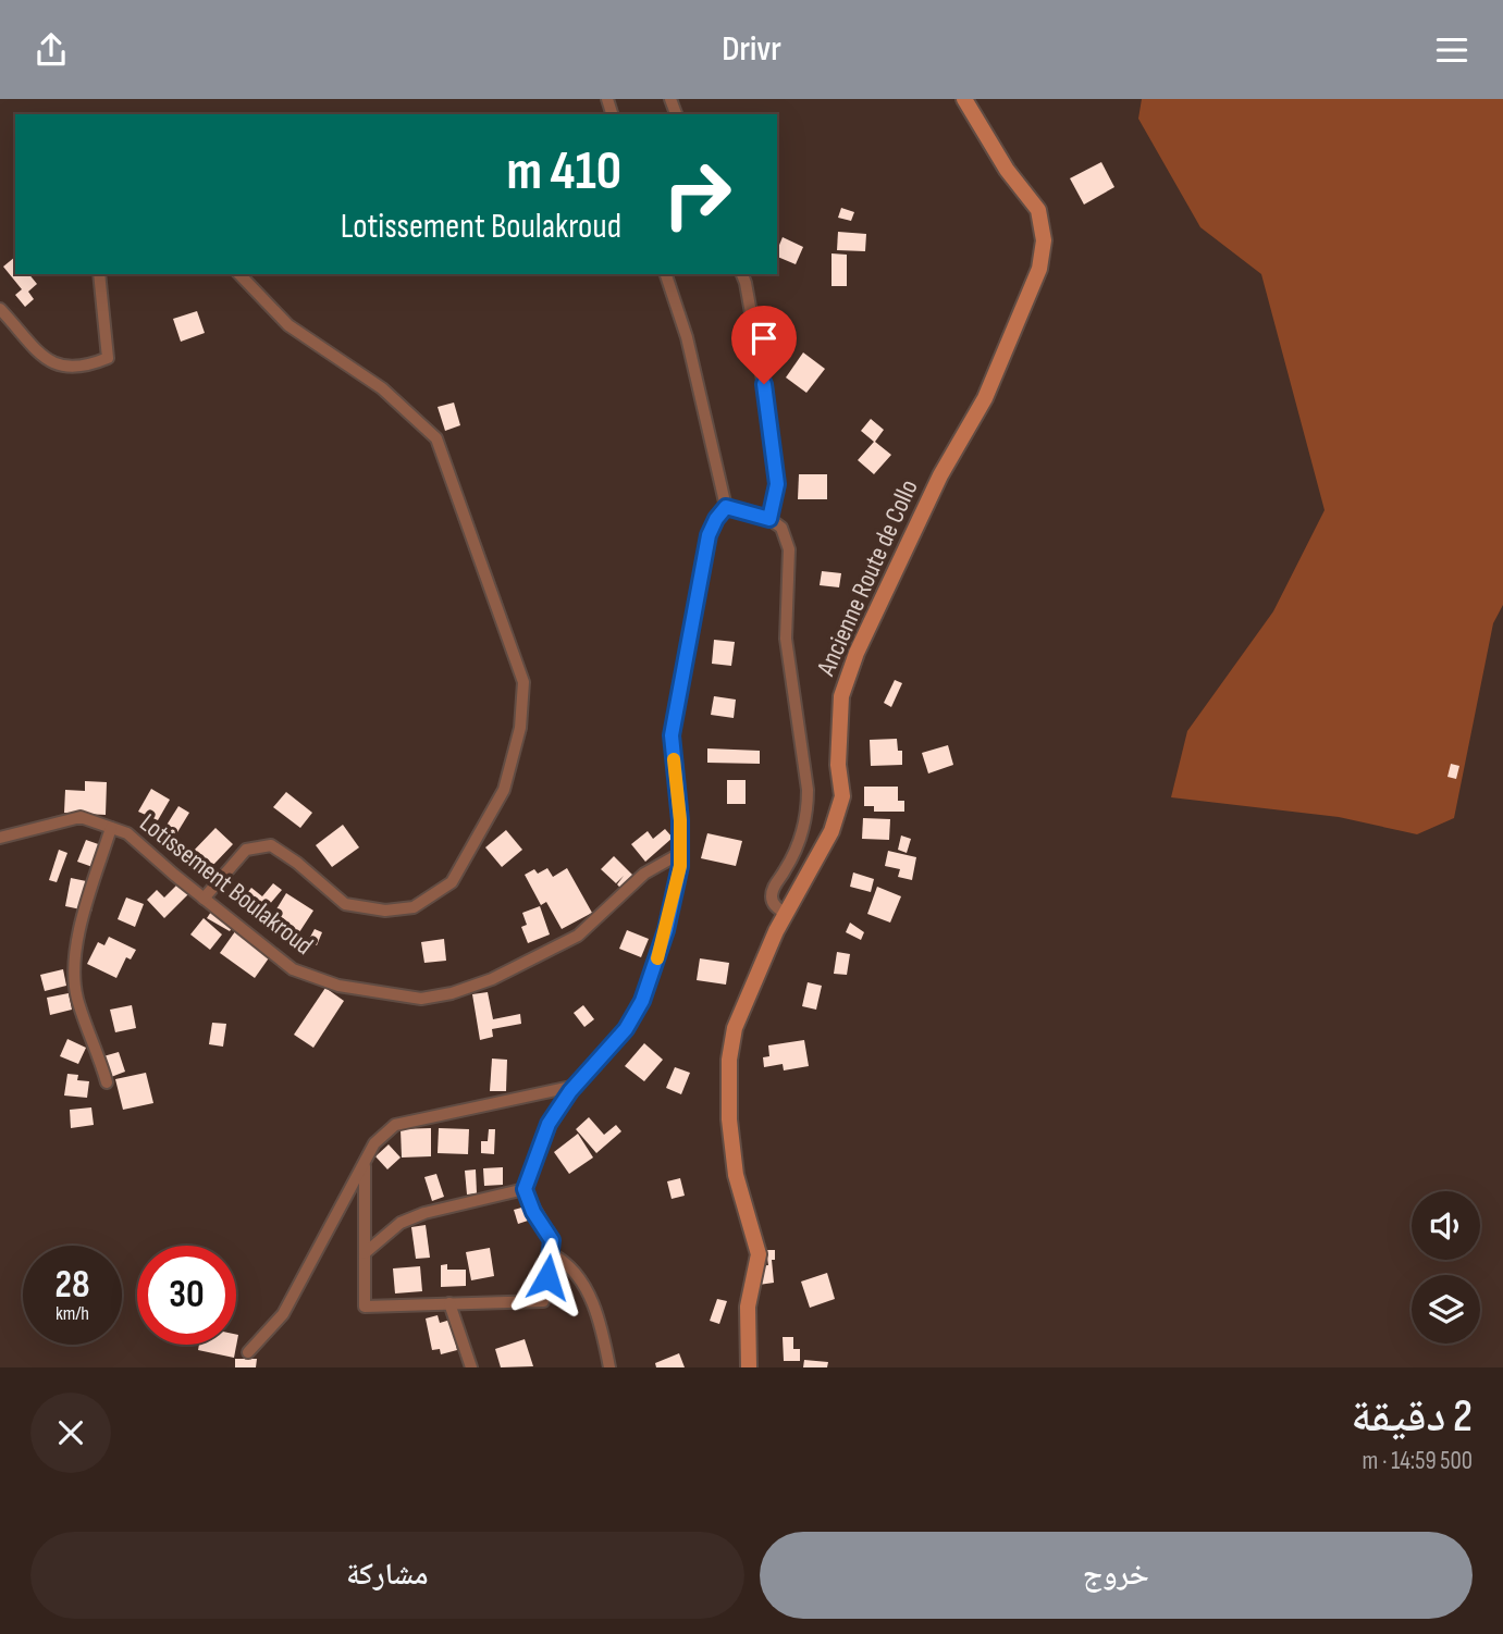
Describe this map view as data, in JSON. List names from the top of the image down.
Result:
{
  "streets": {
    "main road": ["Ancienne Route de Collo"],
    "street": ["Lotissement Boulakroud"]
  },
  "page": {
    "header": "Drivr",
    "turn": ["410 m", "Lotissement Boulakroud"],
    "speed": "28 km/h",
    "limit": "30",
    "heading": ["2 دقيقة", "500 m · 14:59"],
    "buttons": ["خروج", "مشاركة"]
  }
}
